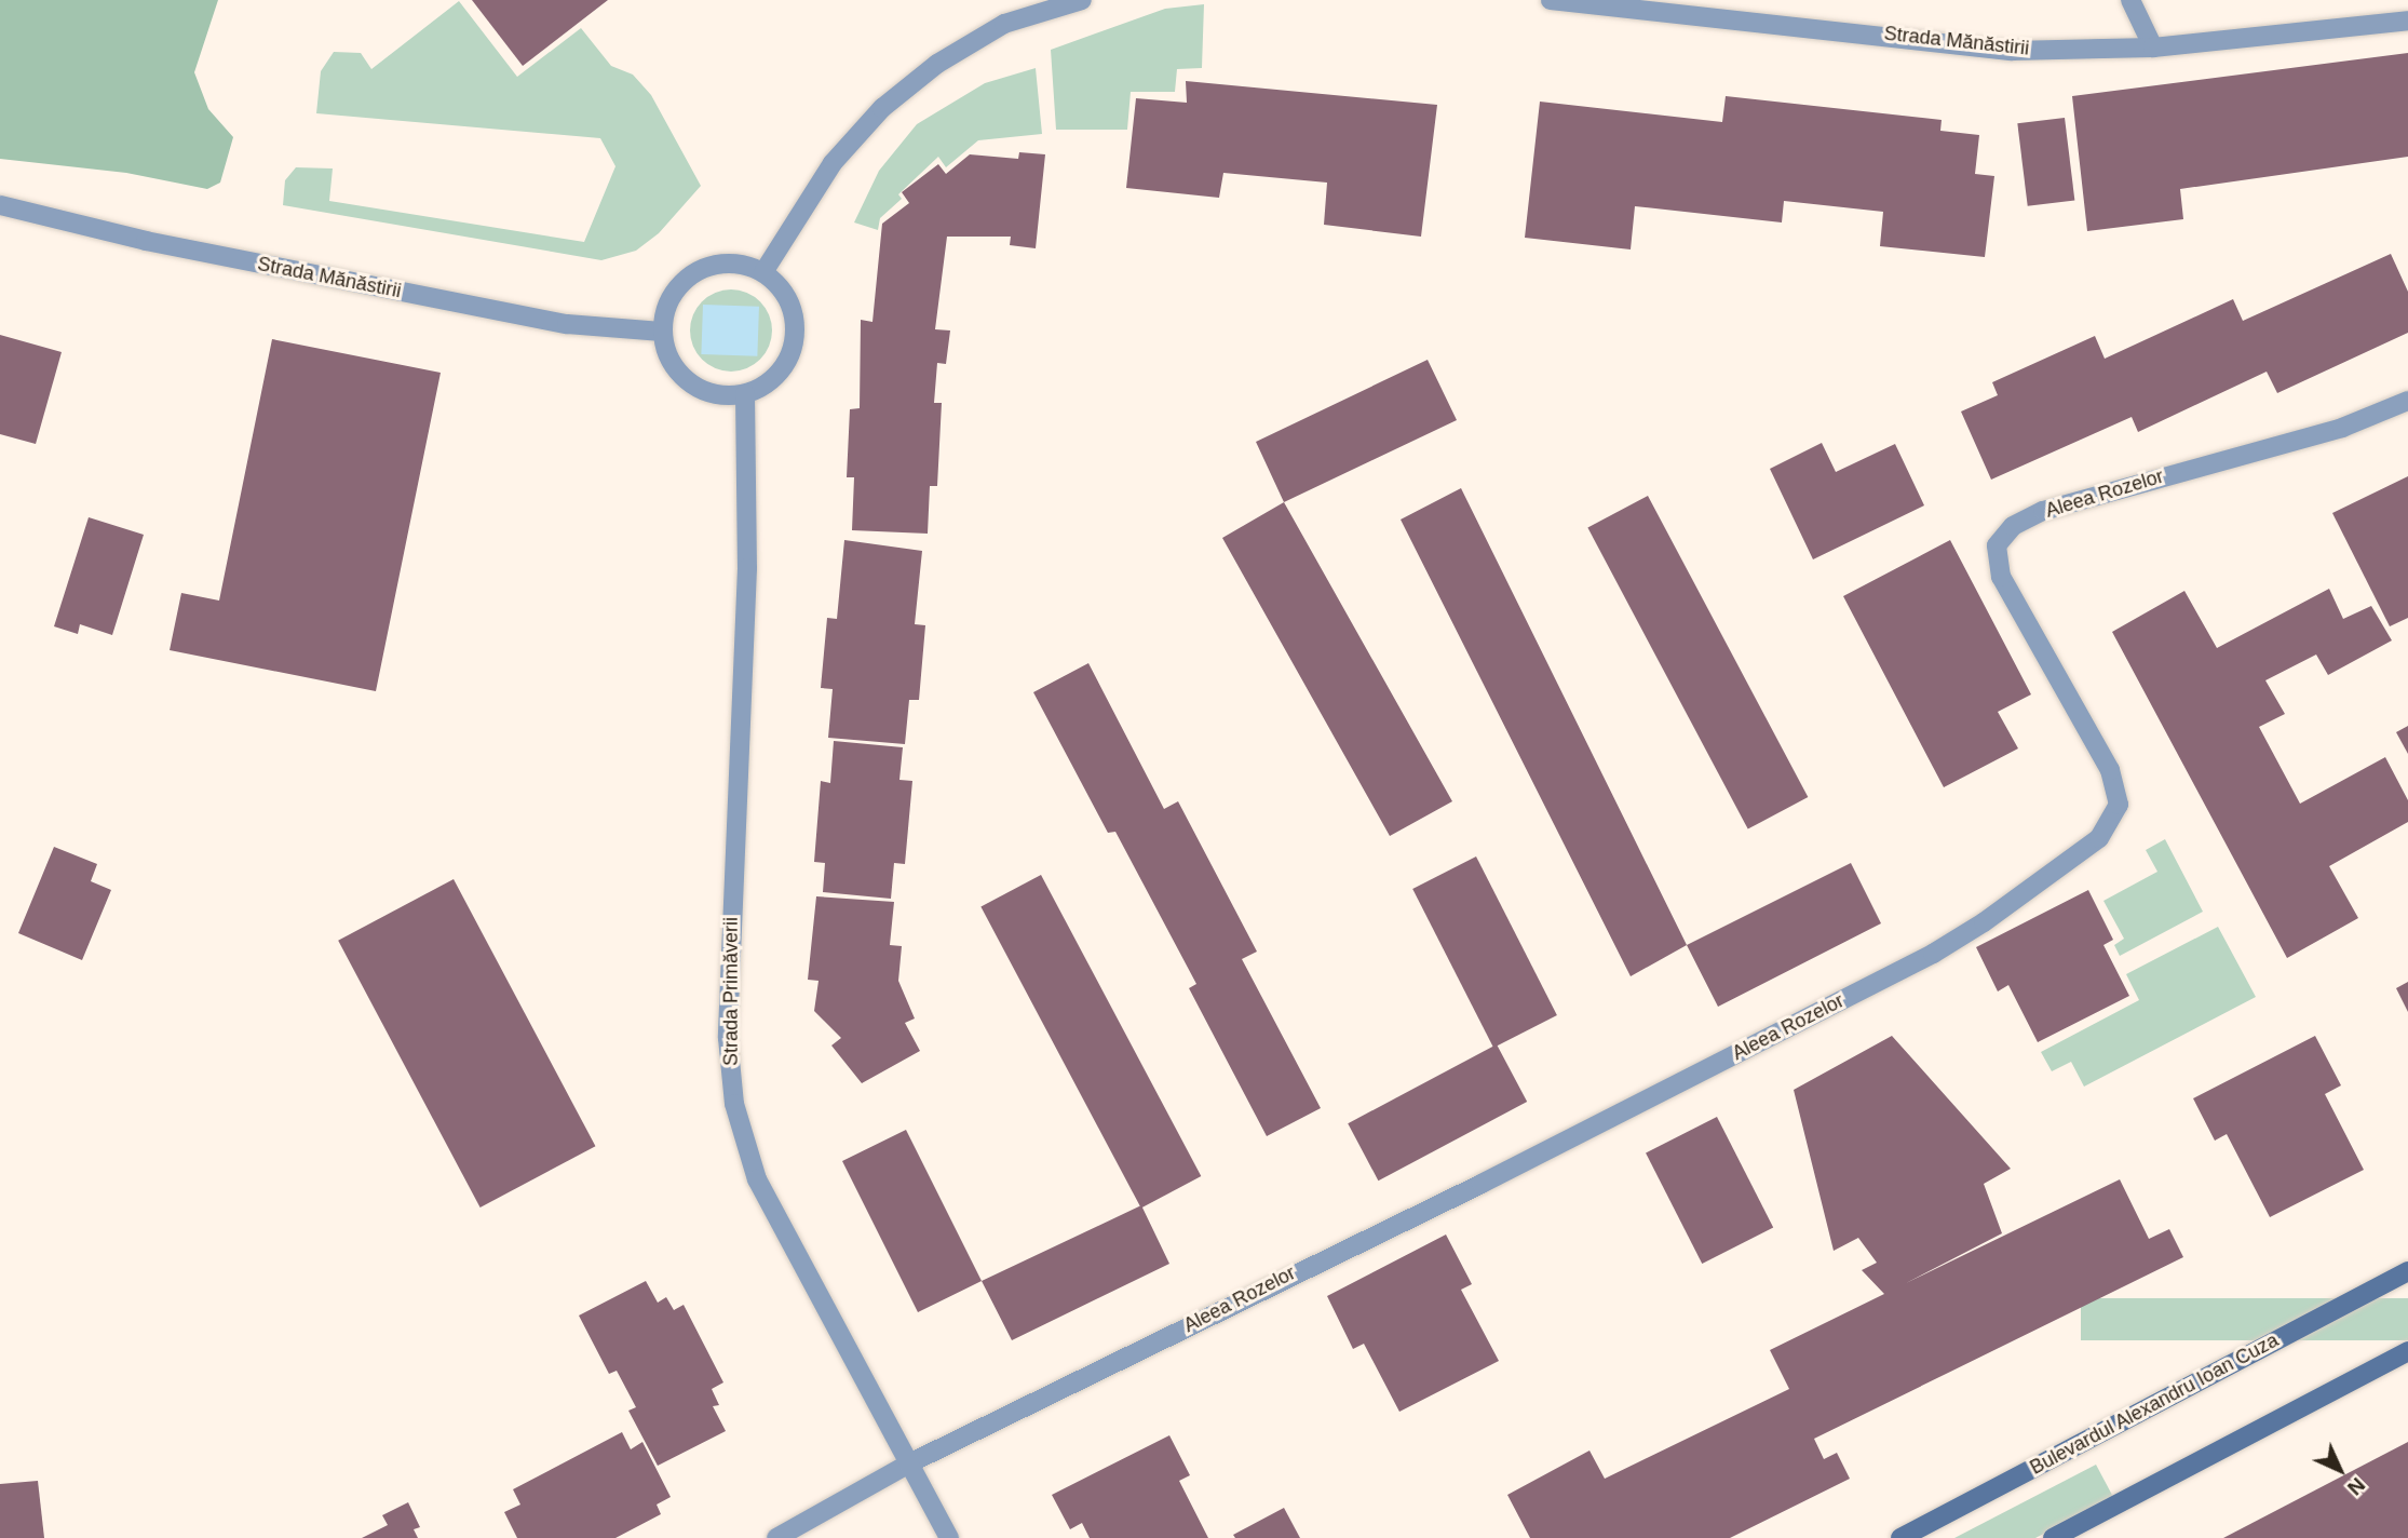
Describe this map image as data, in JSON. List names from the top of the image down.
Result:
{
  "streets": {
    "main road": ["Bulevardul Alexandru Ioan Cuza"],
    "street": ["Strada Mănăstirii", "Aleea Rozelor", "Strada Primăverii"]
  },
  "crossings": [
    ["Strada Mănăstirii", "Strada Primăverii"],
    ["Aleea Rozelor", "Strada Primăverii"]
  ],
  "north": "bottom right"
}
